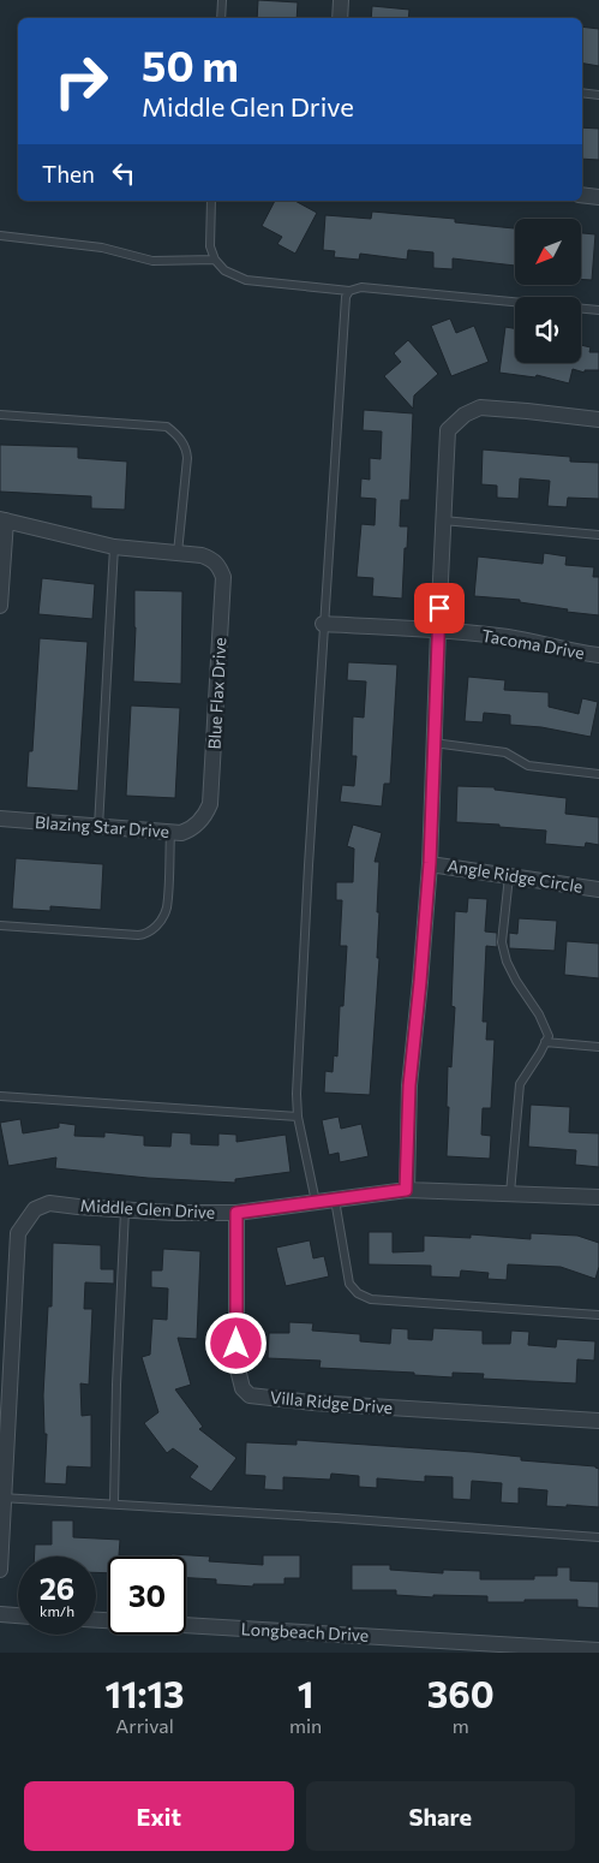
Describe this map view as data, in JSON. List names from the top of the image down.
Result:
{
  "streets": {
    "street": [
      "Tacoma Drive",
      "Blue Flax Drive",
      "Blazing Star Drive",
      "Angle Ridge Circle",
      "Middle Glen Drive",
      "Villa Ridge Drive",
      "Longbeach Drive"
    ]
  },
  "crossings": [
    ["Blue Flax Drive", "Blazing Star Drive"],
    ["Middle Glen Drive", "Villa Ridge Drive"]
  ],
  "north": "bottom left",
  "page": {
    "turn": ["50 m", "Middle Glen Drive"],
    "then": "Then",
    "speed": "26 km/h",
    "limit": "30",
    "eta": [
      "11:13",
      "Arrival",
      "1",
      "min",
      "360",
      "m"
    ],
    "buttons": ["Exit", "Share"]
  }
}
